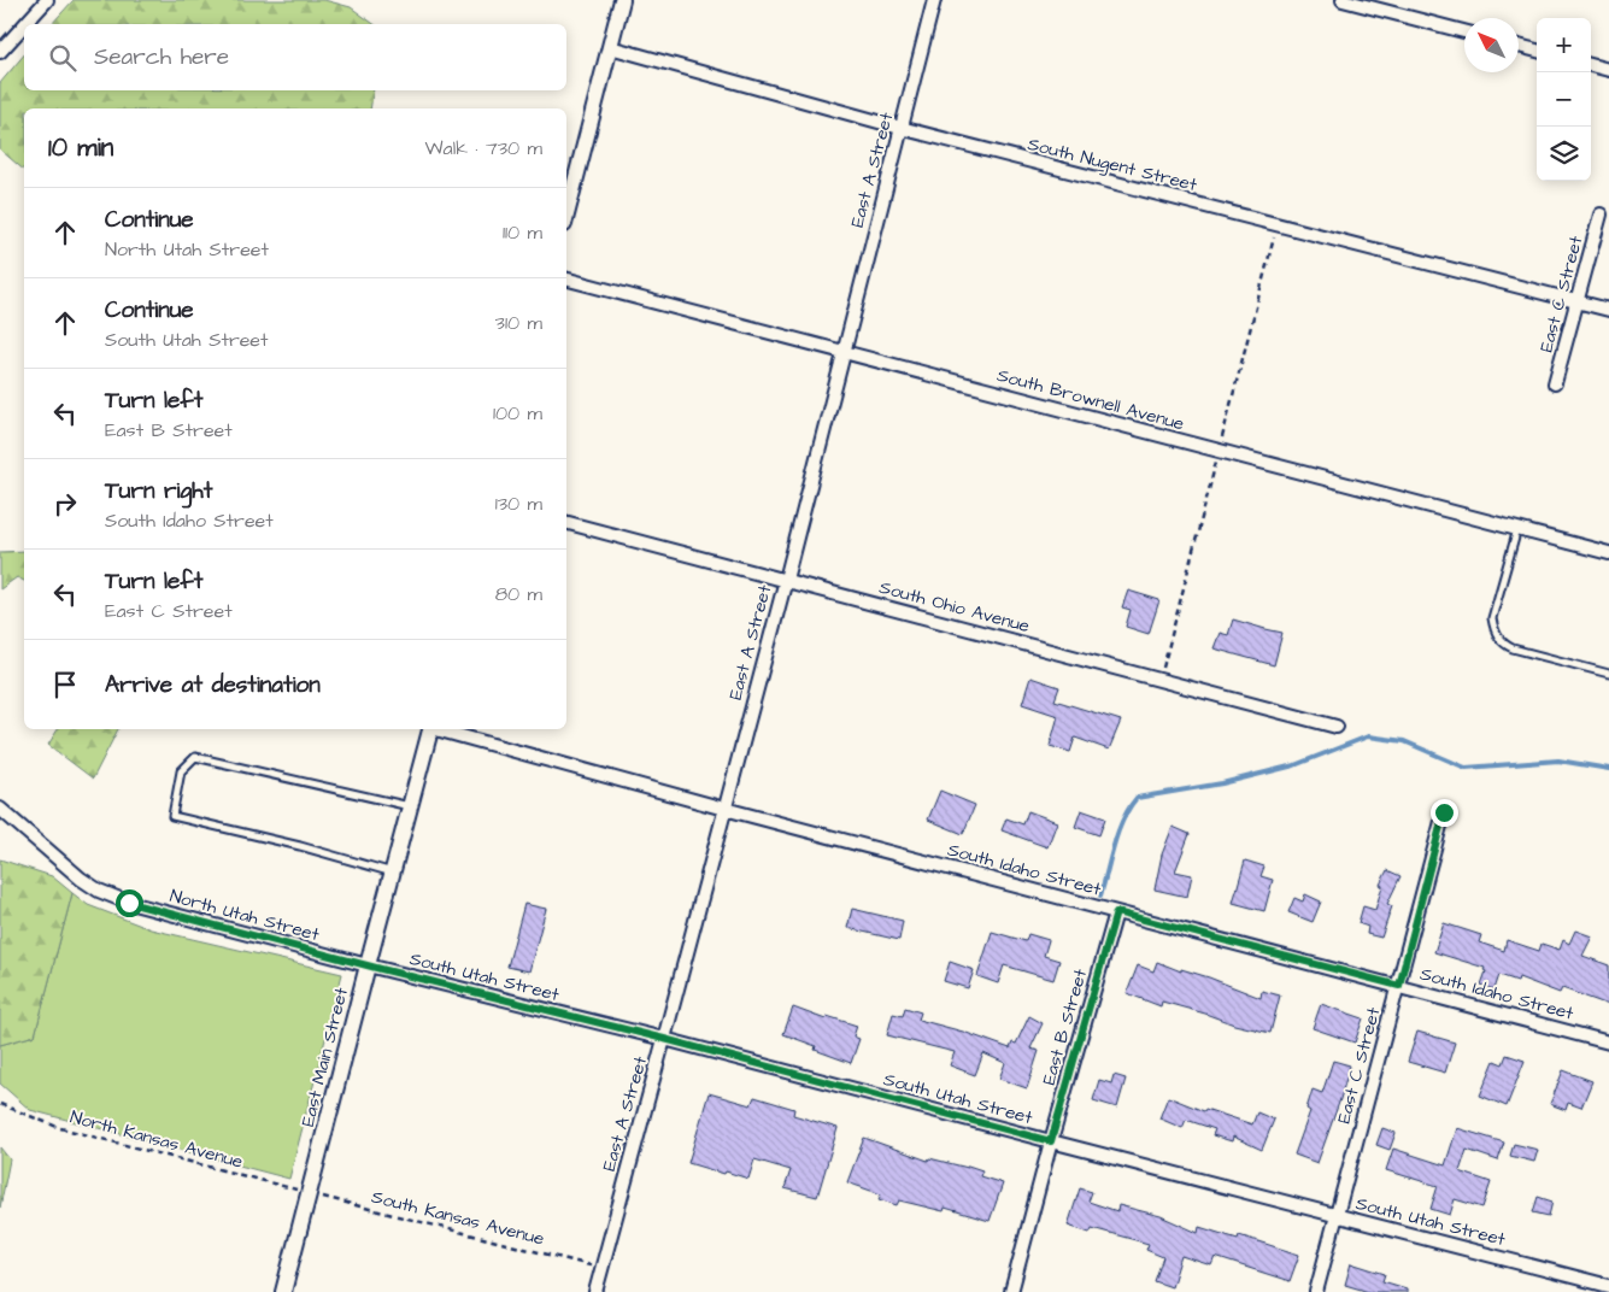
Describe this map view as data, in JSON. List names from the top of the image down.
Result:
{
  "streets": {
    "street": [
      "South Nugent Street",
      "East A Street",
      "East C Street",
      "South Brownell Avenue",
      "South Ohio Avenue",
      "South Idaho Street",
      "North Utah Street",
      "South Utah Street",
      "East B Street",
      "East Main Street"
    ],
    "path": ["North Kansas Avenue", "South Kansas Avenue"]
  },
  "crossings": [
    ["South Nugent Street", "East A Street"],
    ["South Nugent Street", "East C Street"],
    ["East A Street", "South Brownell Avenue"],
    ["East A Street", "South Ohio Avenue"],
    ["East A Street", "South Idaho Street"],
    ["East A Street", "South Utah Street"],
    ["East A Street", "South Kansas Avenue"],
    ["East C Street", "South Idaho Street"],
    ["East C Street", "South Utah Street"],
    ["South Idaho Street", "East B Street"],
    ["North Utah Street", "South Utah Street"],
    ["North Utah Street", "East Main Street"],
    ["South Utah Street", "East B Street"],
    ["South Utah Street", "East Main Street"],
    ["East Main Street", "North Kansas Avenue"],
    ["East Main Street", "South Kansas Avenue"],
    ["North Kansas Avenue", "South Kansas Avenue"]
  ],
  "north": "top left",
  "page": {
    "map_buttons": ["+", "−"],
    "search": "Search here",
    "heading": ["10 min", "Walk · 730 m"],
    "list": [
      ["Continue", "North Utah Street", "110 m"],
      ["Continue", "South Utah Street", "310 m"],
      ["Turn left", "East B Street", "100 m"],
      ["Turn right", "South Idaho Street", "130 m"],
      ["Turn left", "East C Street", "80 m"],
      "Arrive at destination"
    ]
  }
}
